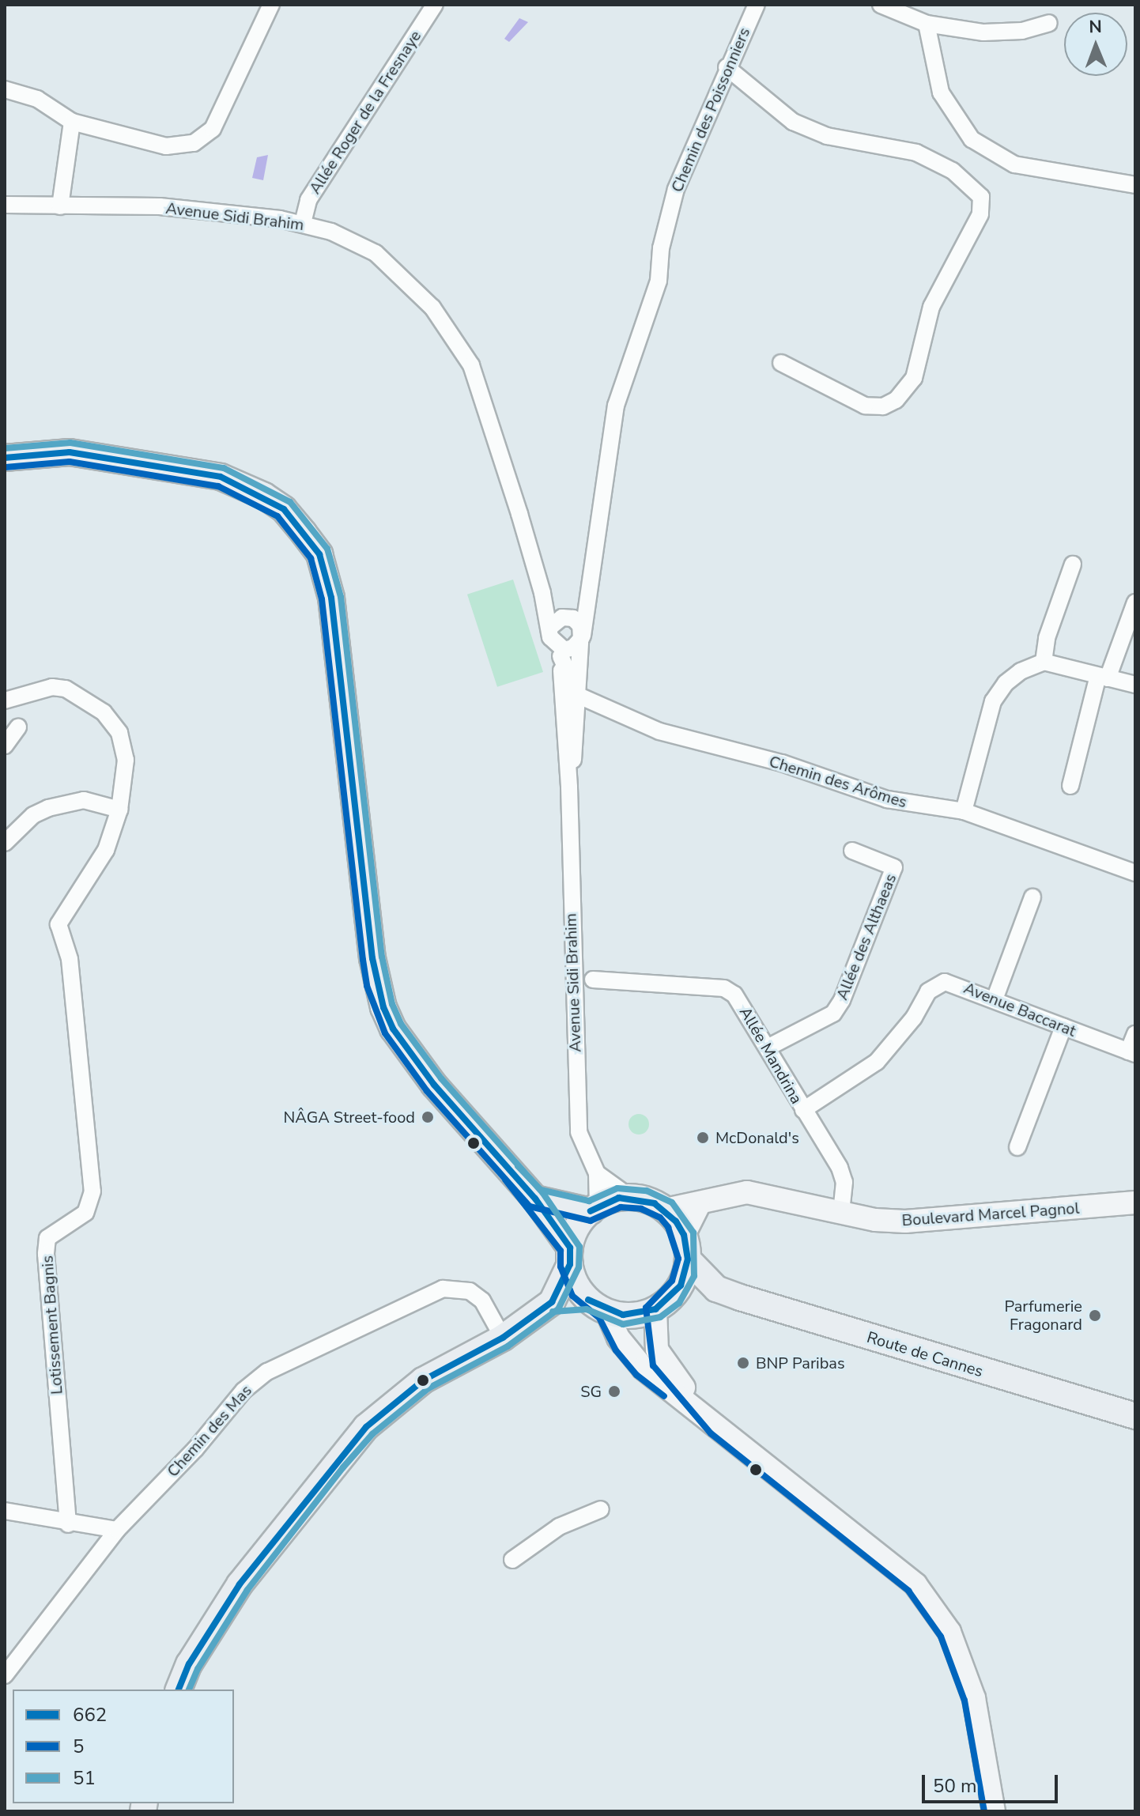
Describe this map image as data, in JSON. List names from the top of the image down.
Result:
{
  "streets": {
    "main road": ["Boulevard Marcel Pagnol", "Route de Cannes"],
    "street": [
      "Chemin des Poissonniers",
      "Allée Roger de la Fresnaye",
      "Avenue Sidi Brahim",
      "Chemin des Arômes",
      "Allée des Althaeas",
      "Avenue Baccarat",
      "Allée Mandrina",
      "Lotissement Bagnis",
      "Chemin des Mas"
    ]
  },
  "crossings": [
    ["Chemin des Poissonniers", "Avenue Sidi Brahim"],
    ["Allée Roger de la Fresnaye", "Avenue Sidi Brahim"],
    ["Avenue Sidi Brahim", "Chemin des Arômes"],
    ["Avenue Sidi Brahim", "Boulevard Marcel Pagnol"],
    ["Avenue Sidi Brahim", "Route de Cannes"],
    ["Allée des Althaeas", "Allée Mandrina"],
    ["Avenue Baccarat", "Allée Mandrina"],
    ["Allée Mandrina", "Boulevard Marcel Pagnol"],
    ["Boulevard Marcel Pagnol", "Route de Cannes"]
  ],
  "places": [
    "NÂGA Street-food",
    "McDonald's",
    "Parfumerie Fragonard",
    "BNP Paribas",
    "SG"
  ],
  "lines": ["transit line 51", "transit line 662", "transit line 5"],
  "legend": ["662", "5", "51"],
  "scale_bar": "50 m",
  "north": "top"
}
